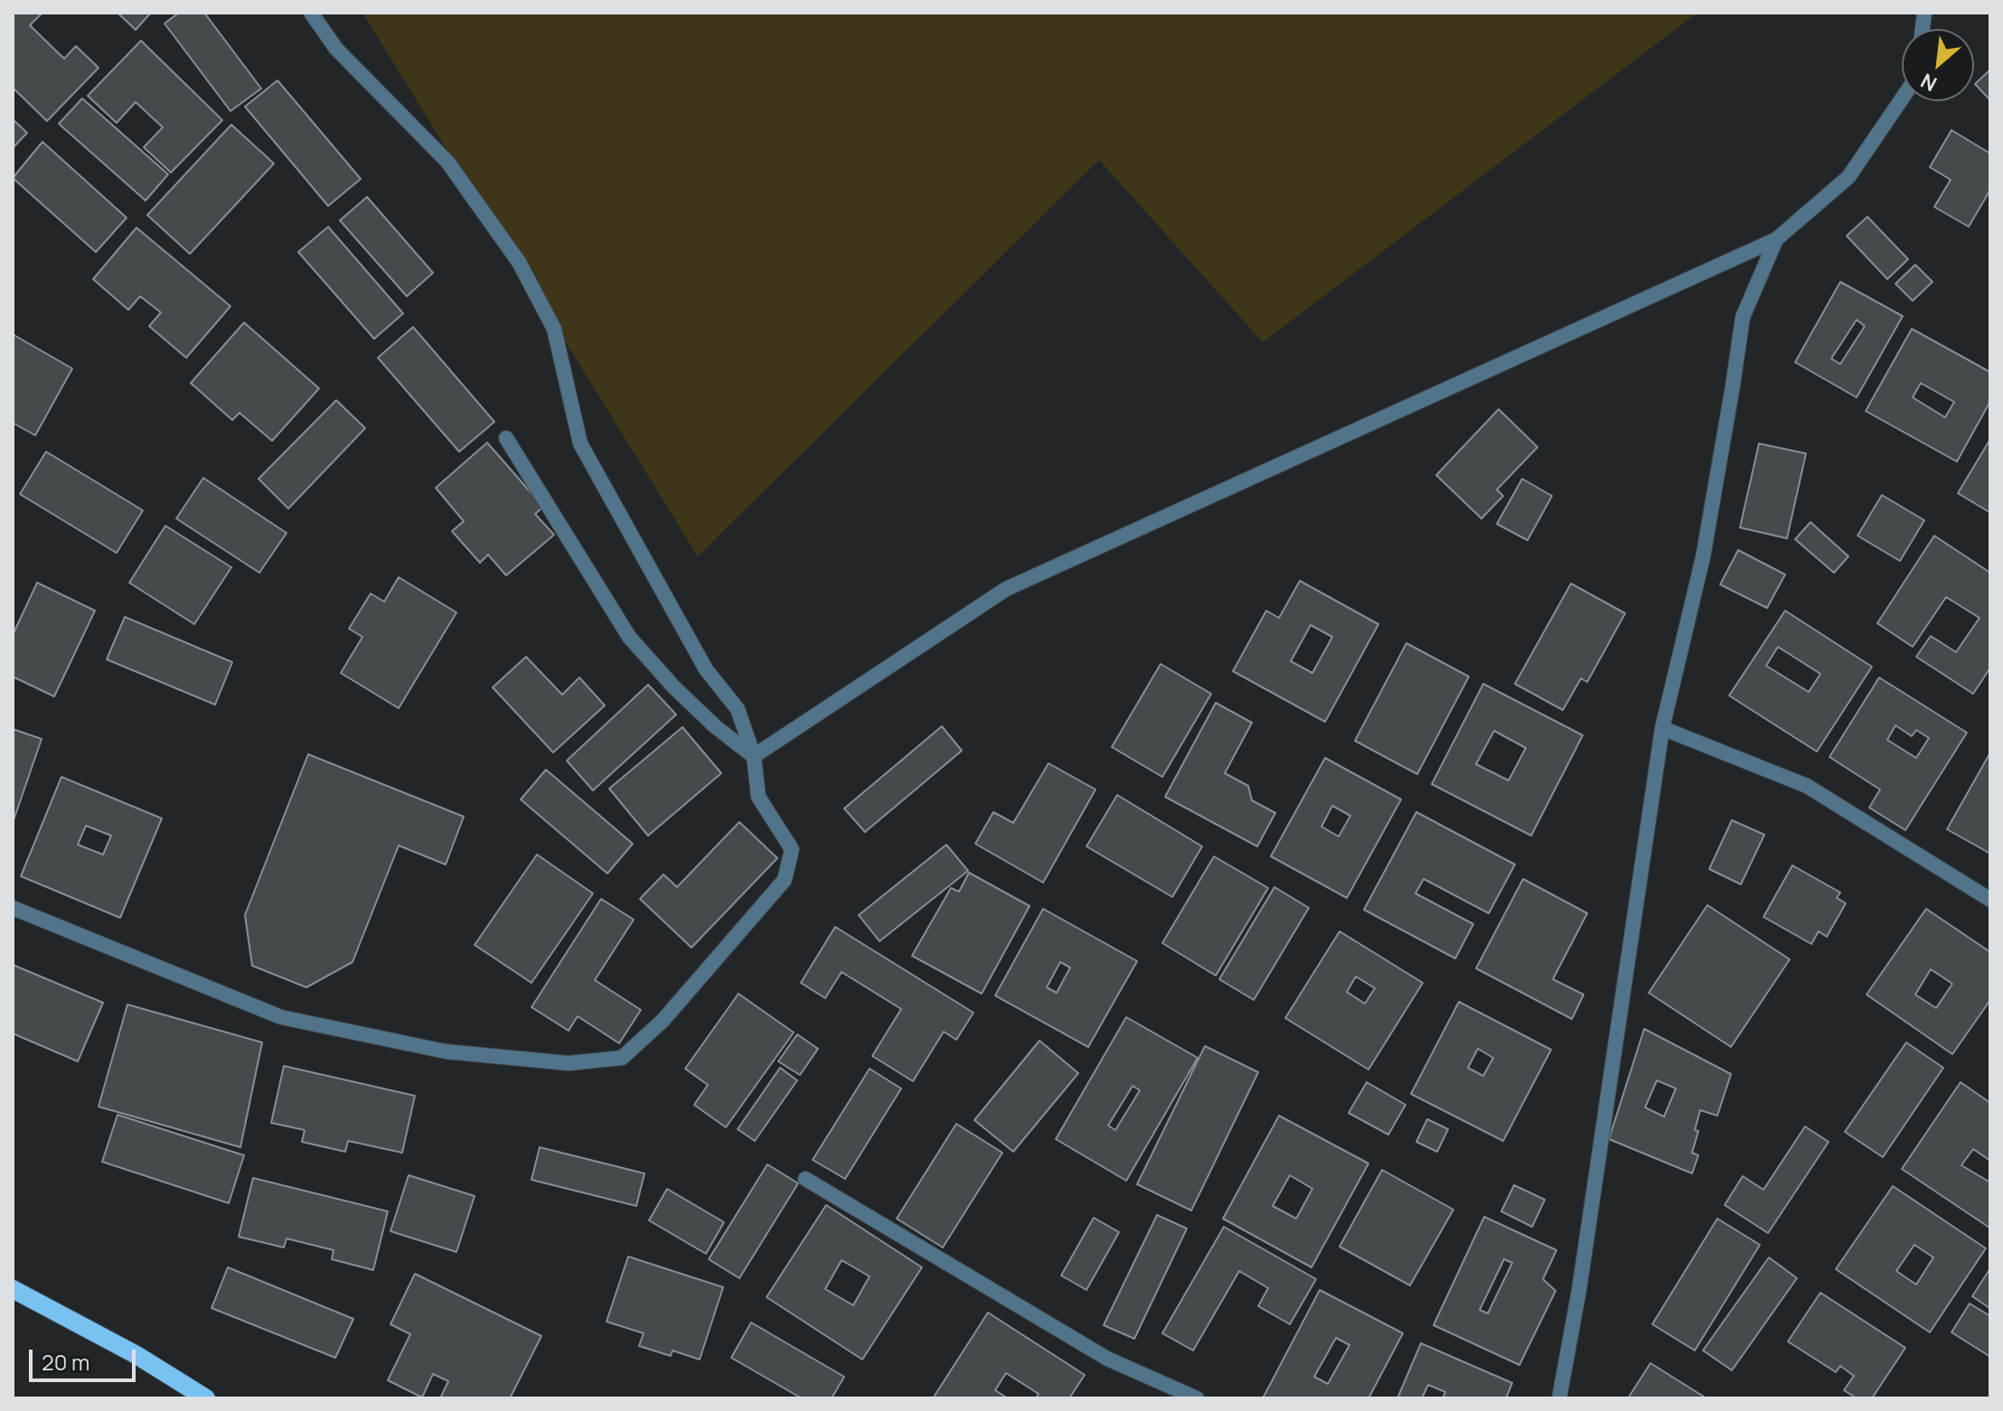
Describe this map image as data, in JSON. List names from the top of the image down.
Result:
{
  "scale_bar": "20 m",
  "north": "bottom left"
}
